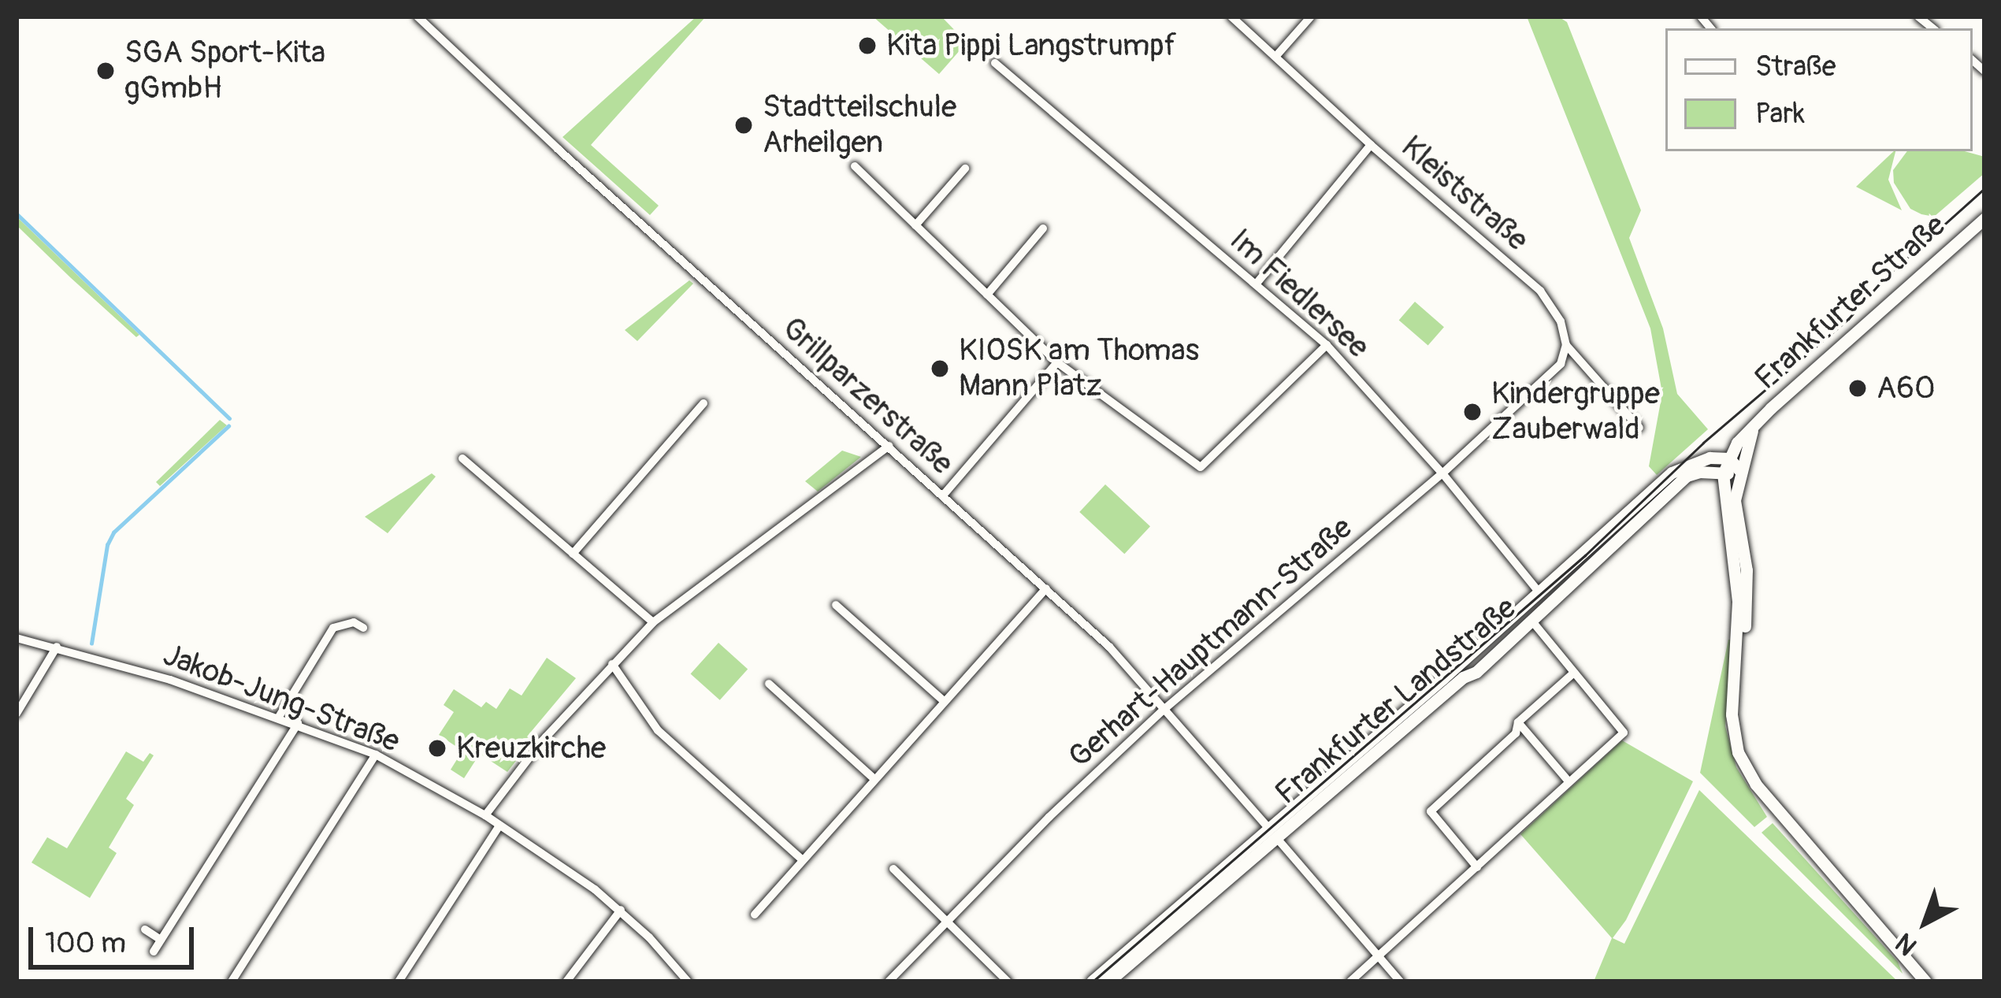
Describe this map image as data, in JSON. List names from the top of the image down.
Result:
{
  "streets": {
    "street": [
      "Kleiststraße",
      "Im Fiedlersee",
      "Frankfurter Straße",
      "Grillparzerstraße",
      "Gerhart-Hauptmann-Straße",
      "Jakob-Jung-Straße",
      "Frankfurter Landstraße"
    ]
  },
  "crossings": [
    ["Kleiststraße", "Gerhart-Hauptmann-Straße"],
    ["Im Fiedlersee", "Gerhart-Hauptmann-Straße"],
    ["Im Fiedlersee", "Frankfurter Landstraße"],
    ["Frankfurter Straße", "Frankfurter Landstraße"],
    ["Grillparzerstraße", "Gerhart-Hauptmann-Straße"],
    ["Grillparzerstraße", "Frankfurter Landstraße"]
  ],
  "places": [
    "Kita Pippi Langstrumpf",
    "SGA Sport-Kita gGmbH",
    "Stadtteilschule Arheilgen",
    "KIOSK am Thomas Mann Platz",
    "A60",
    "Kindergruppe Zauberwald",
    "Kreuzkirche"
  ],
  "legend": ["Straße", "Park"],
  "scale_bar": "100 m",
  "north": "bottom left"
}
